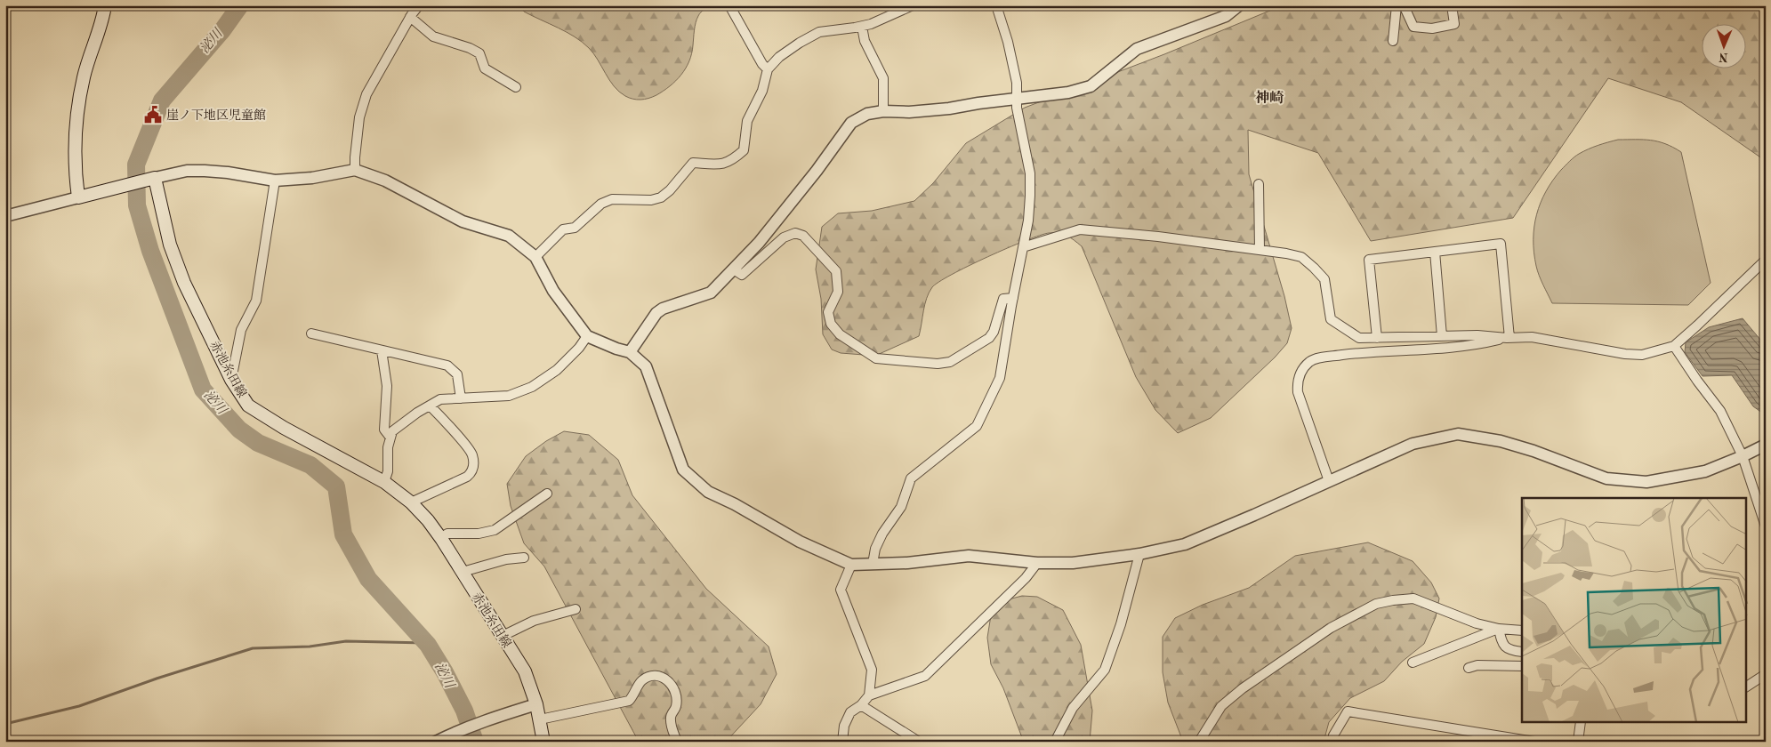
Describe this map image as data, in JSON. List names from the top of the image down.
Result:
{
  "streets": {
    "main road": ["赤池糸田線"]
  },
  "districts": ["神崎"],
  "water": ["泌川"],
  "places": {
    "public building": ["崖ノ下地区児童館"]
  },
  "north": "bottom"
}
